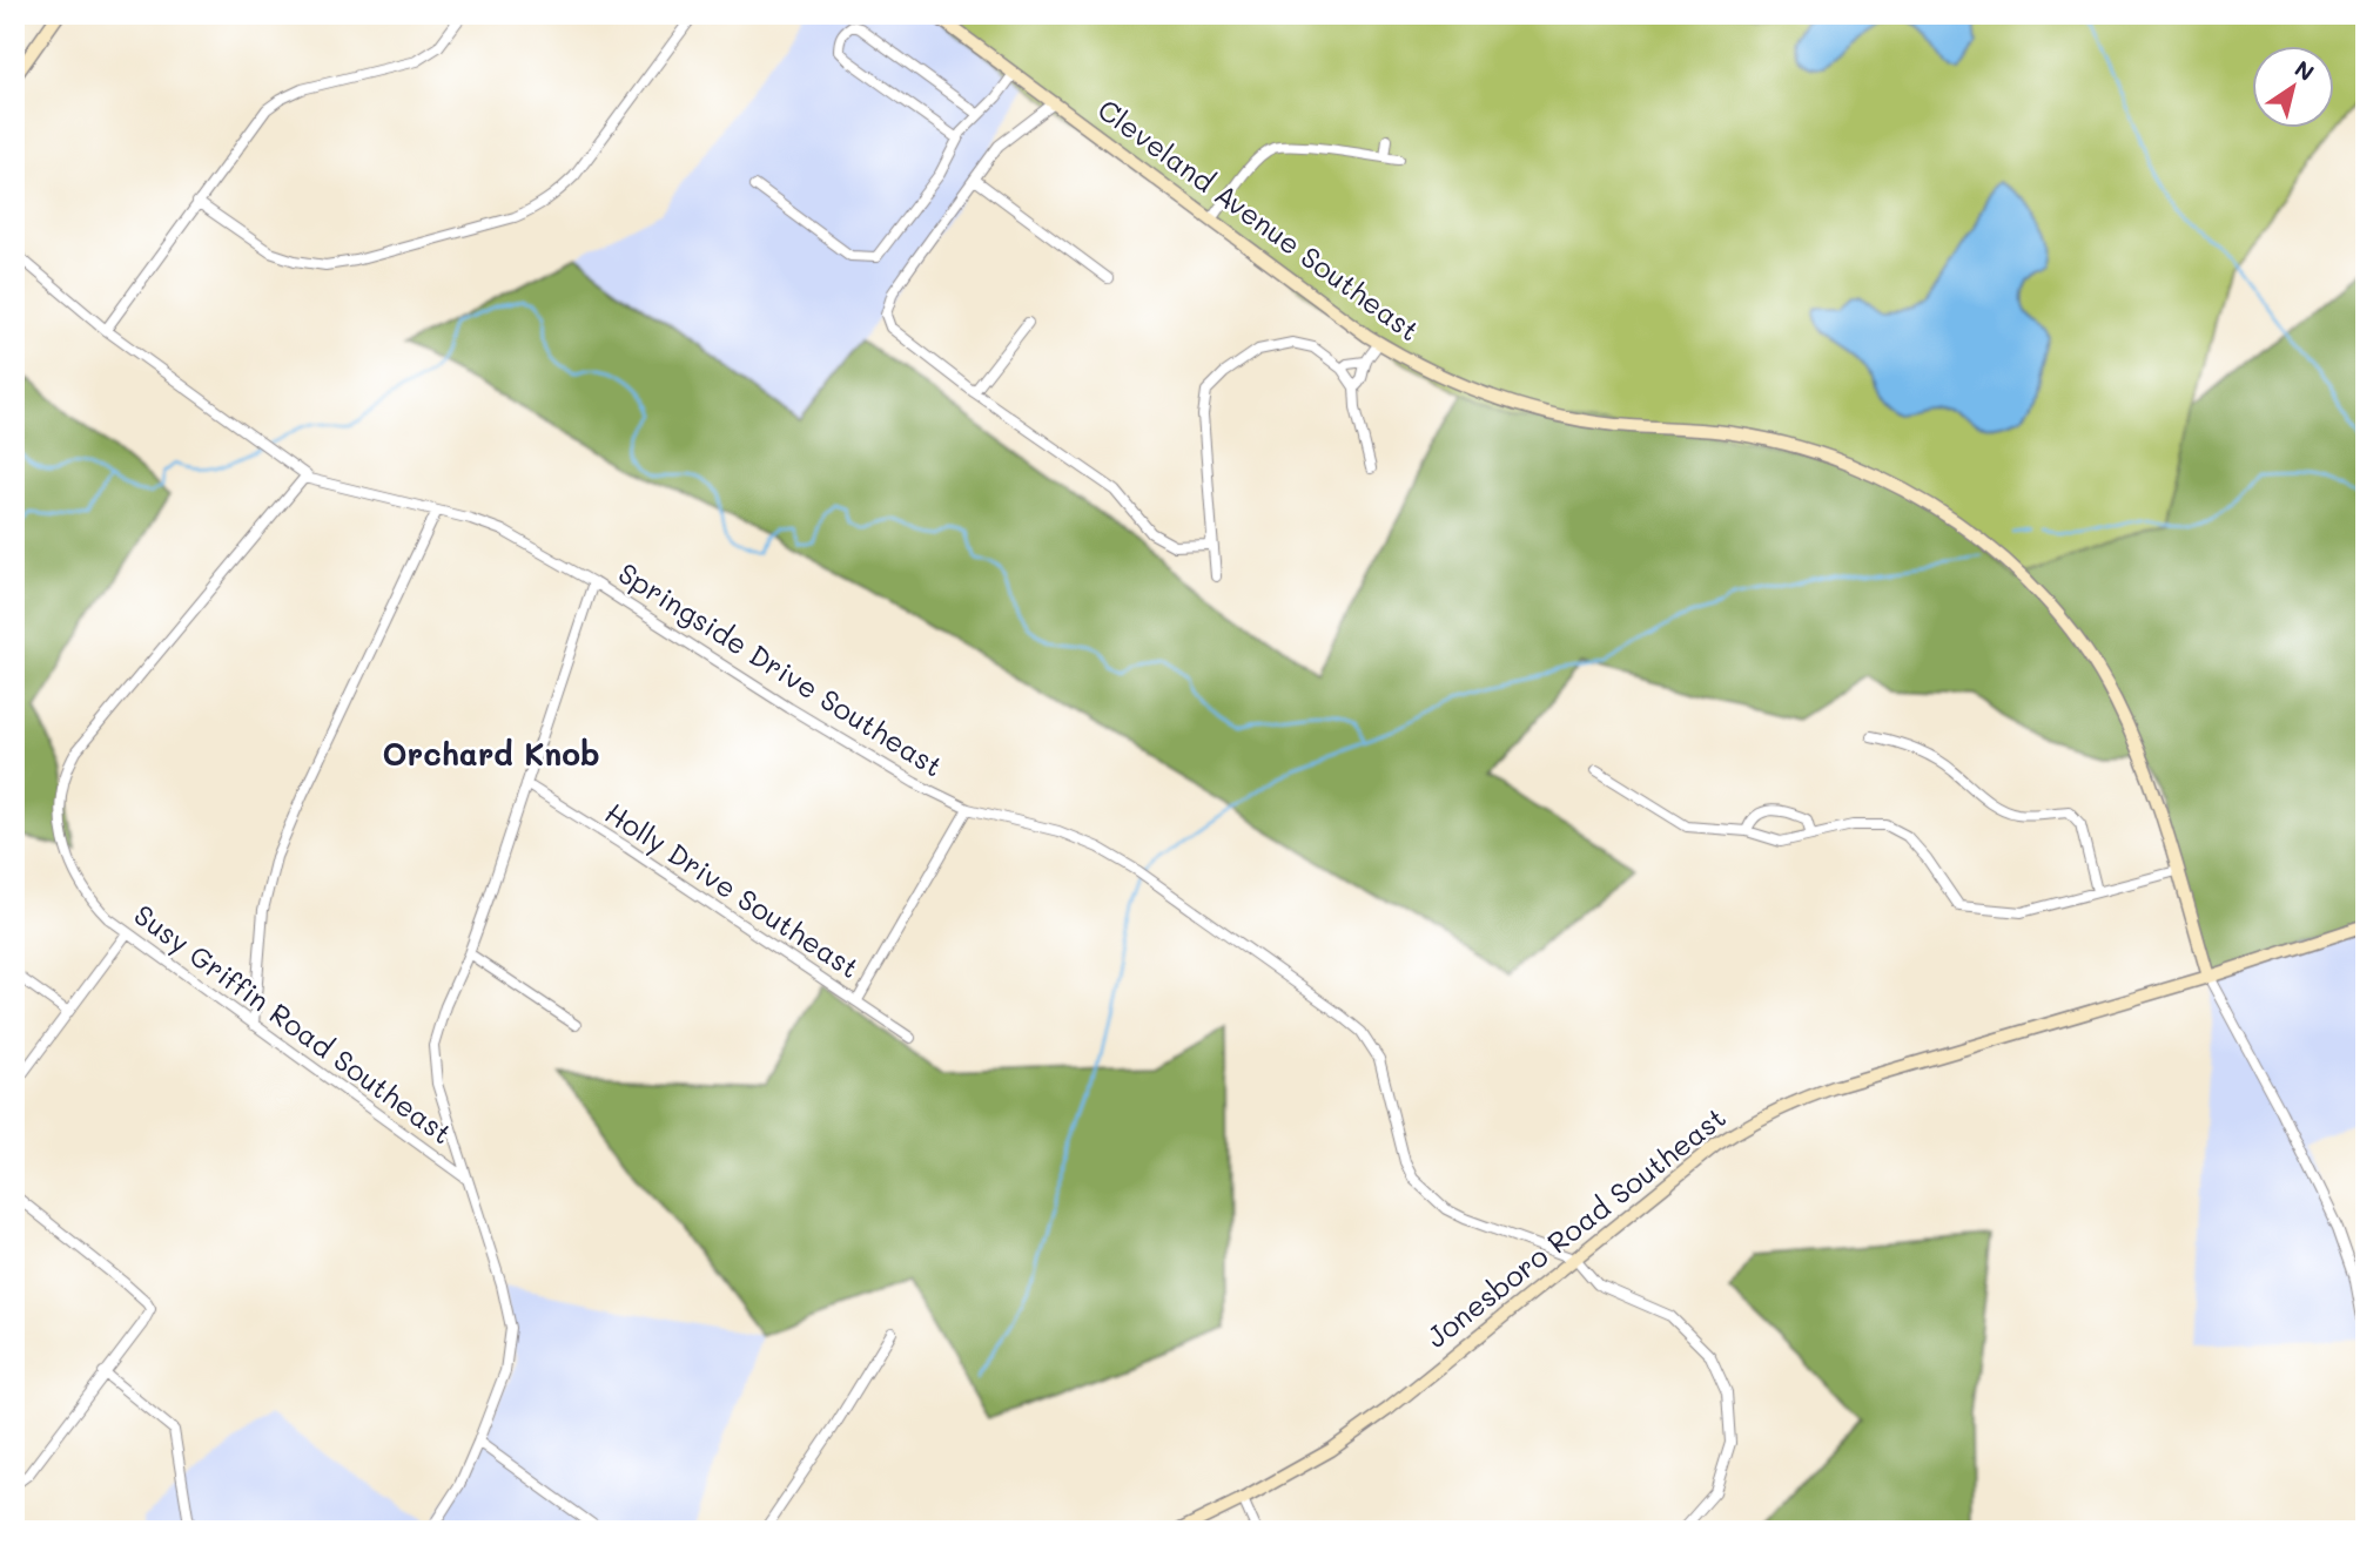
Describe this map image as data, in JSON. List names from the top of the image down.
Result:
{
  "streets": {
    "main road": ["Cleveland Avenue Southeast", "Jonesboro Road Southeast"],
    "street": ["Springside Drive Southeast", "Holly Drive Southeast", "Susy Griffin Road Southeast"]
  },
  "crossings": [
    ["Cleveland Avenue Southeast", "Jonesboro Road Southeast"],
    ["Springside Drive Southeast", "Susy Griffin Road Southeast"],
    ["Springside Drive Southeast", "Jonesboro Road Southeast"]
  ],
  "districts": ["Orchard Knob"],
  "north": "top right"
}
